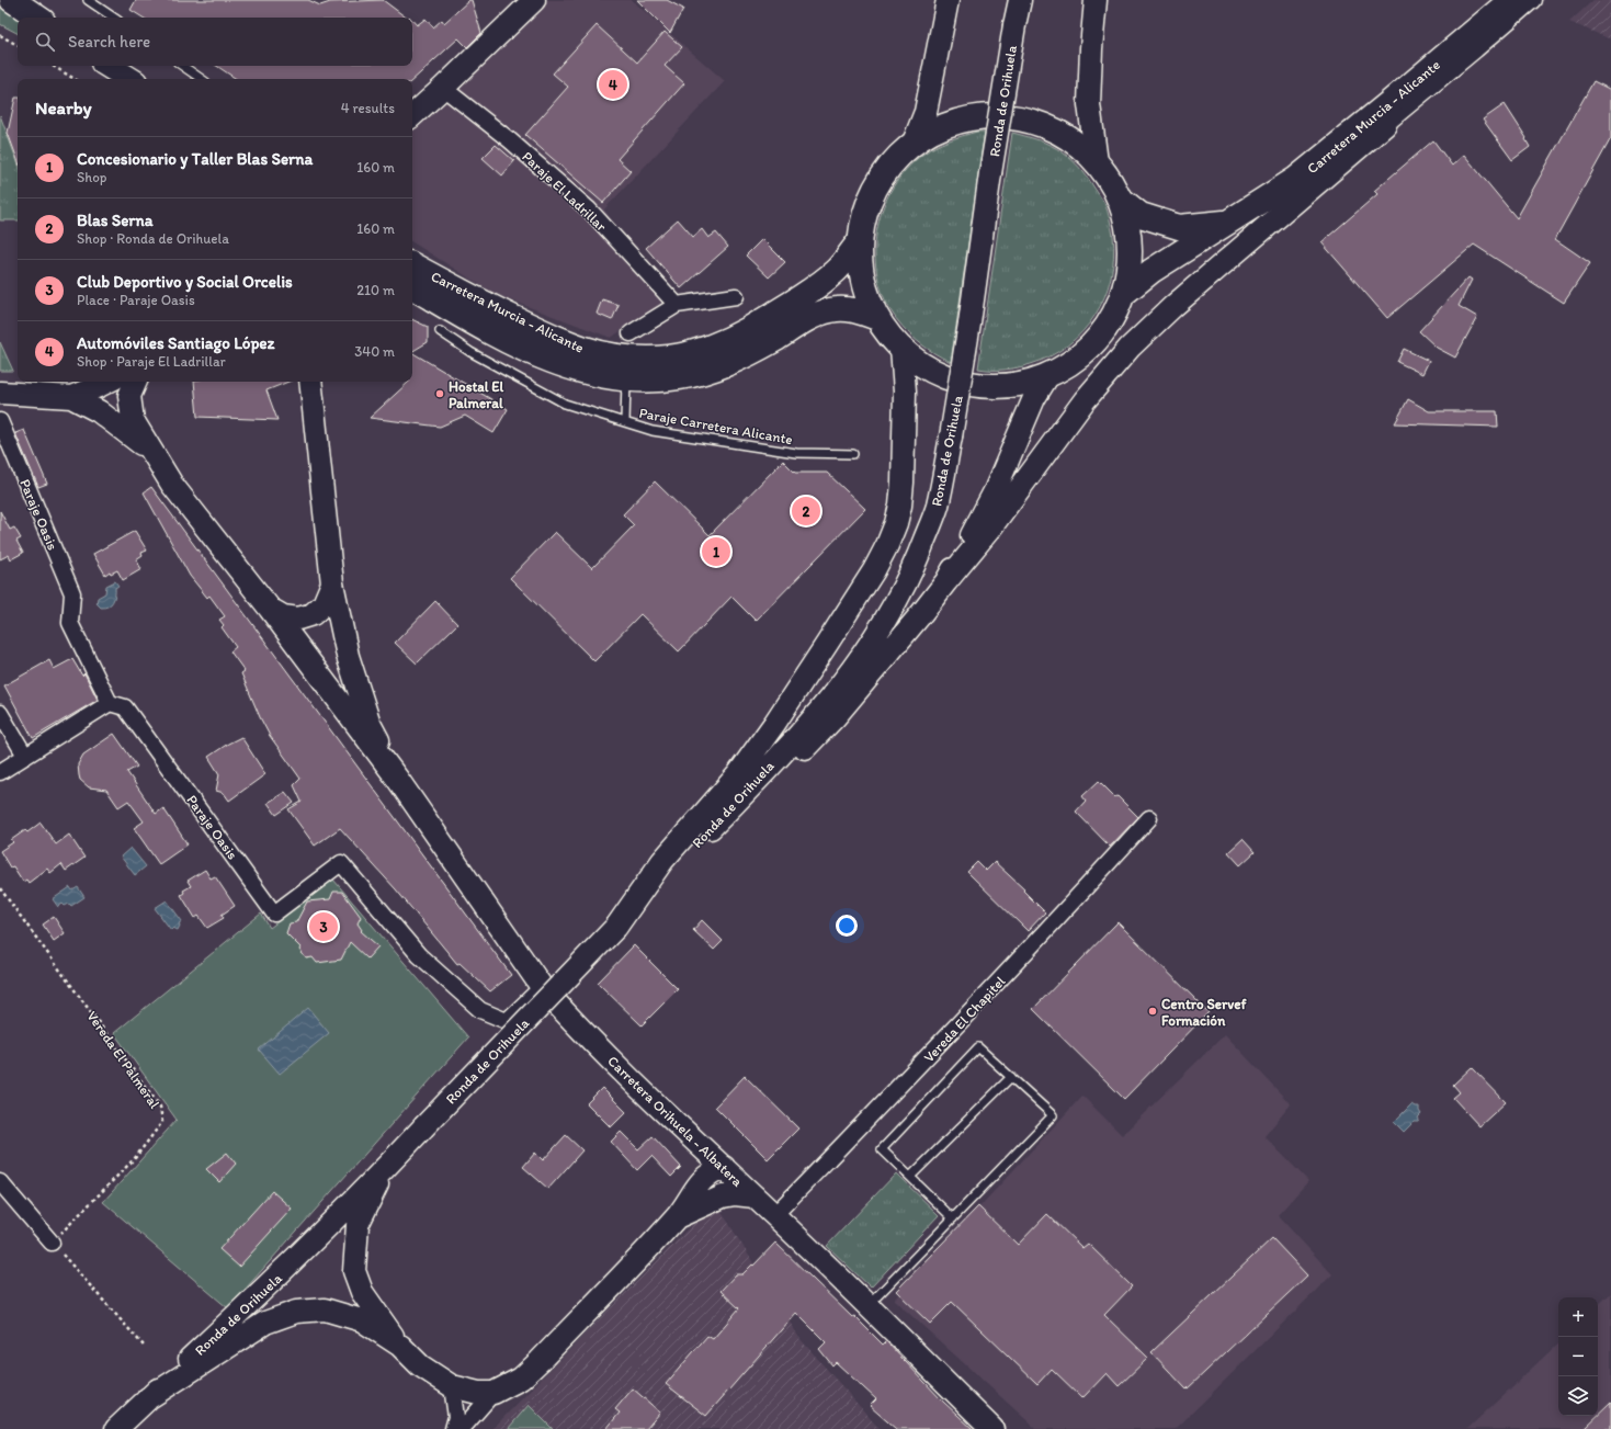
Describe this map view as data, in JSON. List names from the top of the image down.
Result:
{
  "streets": {
    "highway": ["Carretera Murcia - Alicante"],
    "main road": ["Ronda de Orihuela", "Carretera Orihuela - Albatera"],
    "street": ["Paraje El Ladrillar", "Paraje Oasis", "Vereda El Chapitel"],
    "lane": ["Paraje Carretera Alicante"],
    "path": ["Vereda El Palmeral"]
  },
  "crossings": [
    ["Paraje Oasis", "Carretera Orihuela - Albatera"],
    ["Vereda El Chapitel", "Carretera Orihuela - Albatera"]
  ],
  "places": ["Hostal El Palmeral", "Centro Servef Formación"],
  "page": {
    "search": "Search here",
    "pins": [
      "4",
      "2",
      "1",
      "3"
    ],
    "heading": ["Nearby", "4 results"],
    "list": [
      {
        "mark": "1",
        "name": "Concesionario y Taller Blas Serna",
        "note": "Shop",
        "value": "160 m"
      },
      {
        "mark": "2",
        "name": "Blas Serna",
        "note": "Shop · Ronda de Orihuela",
        "value": "160 m"
      },
      {
        "mark": "3",
        "name": "Club Deportivo y Social Orcelis",
        "note": "Place · Paraje Oasis",
        "value": "210 m"
      },
      {
        "mark": "4",
        "name": "Automóviles Santiago López",
        "note": "Shop · Paraje El Ladrillar",
        "value": "340 m"
      }
    ],
    "map_buttons": ["+", "−"]
  }
}
